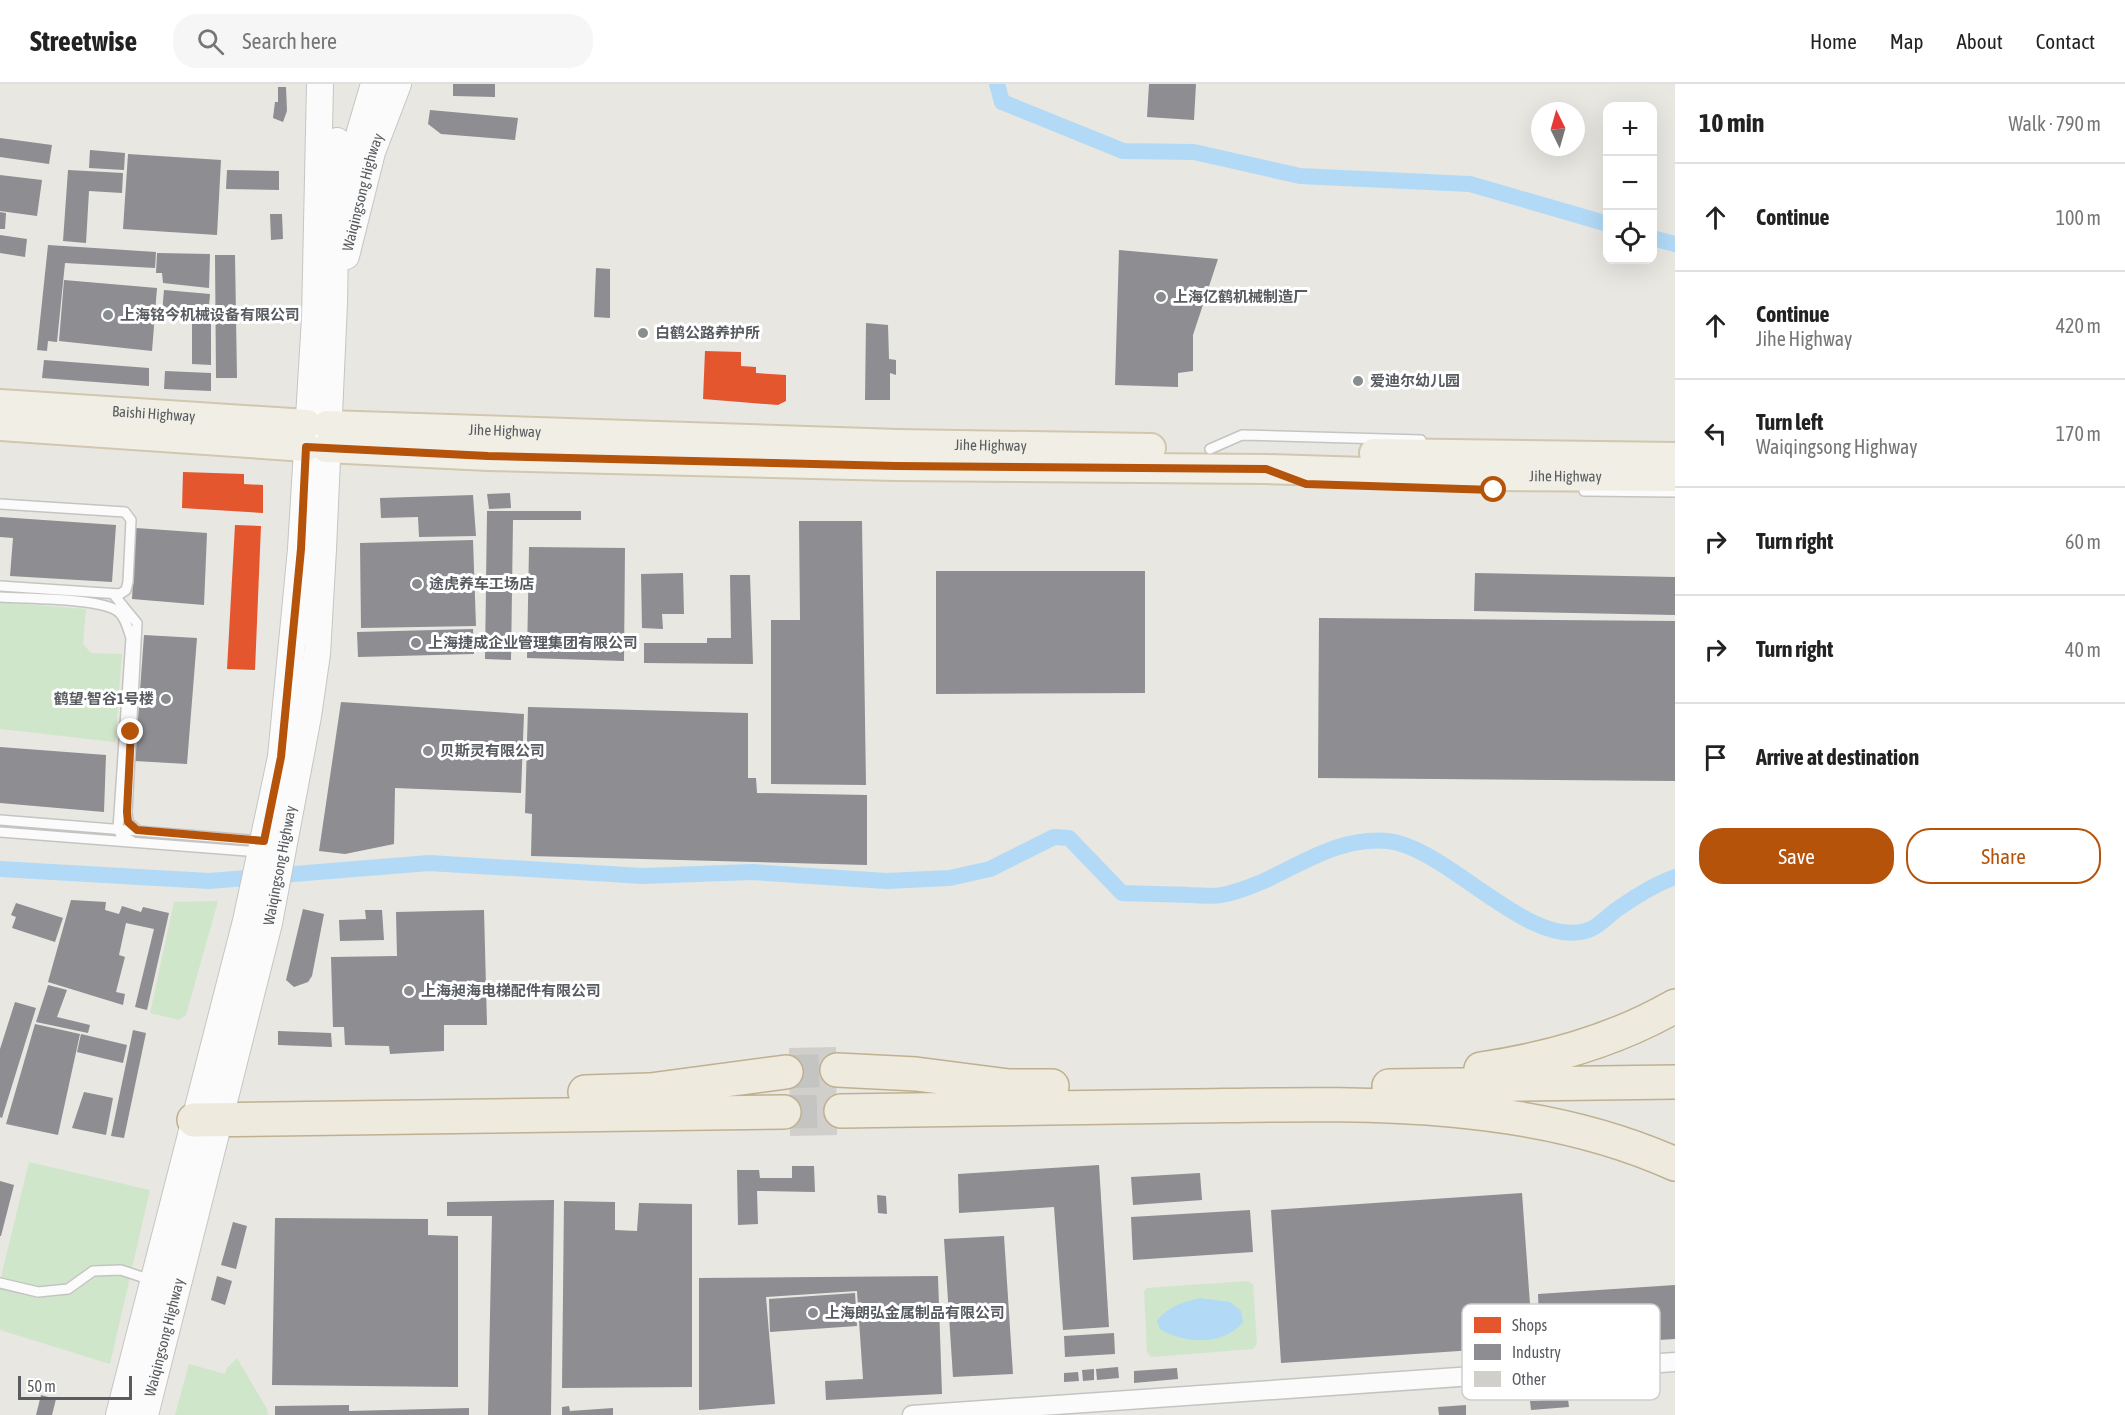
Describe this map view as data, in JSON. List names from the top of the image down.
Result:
{
  "streets": {
    "main road": ["Waiqingsong Highway", "Baishi Highway", "Jihe Highway"]
  },
  "crossings": [
    ["Waiqingsong Highway", "Baishi Highway"],
    ["Waiqingsong Highway", "Jihe Highway"],
    ["Baishi Highway", "Jihe Highway"]
  ],
  "places": [
    "上海亿鹤机械制造厂",
    "上海铭今机械设备有限公司",
    "白鹤公路养护所",
    "爱迪尔幼儿园",
    "途虎养车工场店",
    "上海捷成企业管理集团有限公司",
    "鹤望·智谷1号楼",
    "贝斯灵有限公司",
    "上海昶海电梯配件有限公司",
    "上海朗弘金属制品有限公司"
  ],
  "legend": ["Shops", "Industry", "Other"],
  "scale_bar": "50 m",
  "north": "top",
  "page": {
    "header": "Streetwise",
    "search": "Search here",
    "nav": [
      "Home",
      "Map",
      "About",
      "Contact"
    ],
    "heading": ["10 min", "Walk · 790 m"],
    "map_buttons": ["+", "−"],
    "list": [
      ["Continue", "100 m"],
      ["Continue", "Jihe Highway", "420 m"],
      ["Turn left", "Waiqingsong Highway", "170 m"],
      ["Turn right", "60 m"],
      ["Turn right", "40 m"],
      "Arrive at destination"
    ],
    "buttons": ["Save", "Share"],
    "scale": "50 m"
  }
}
